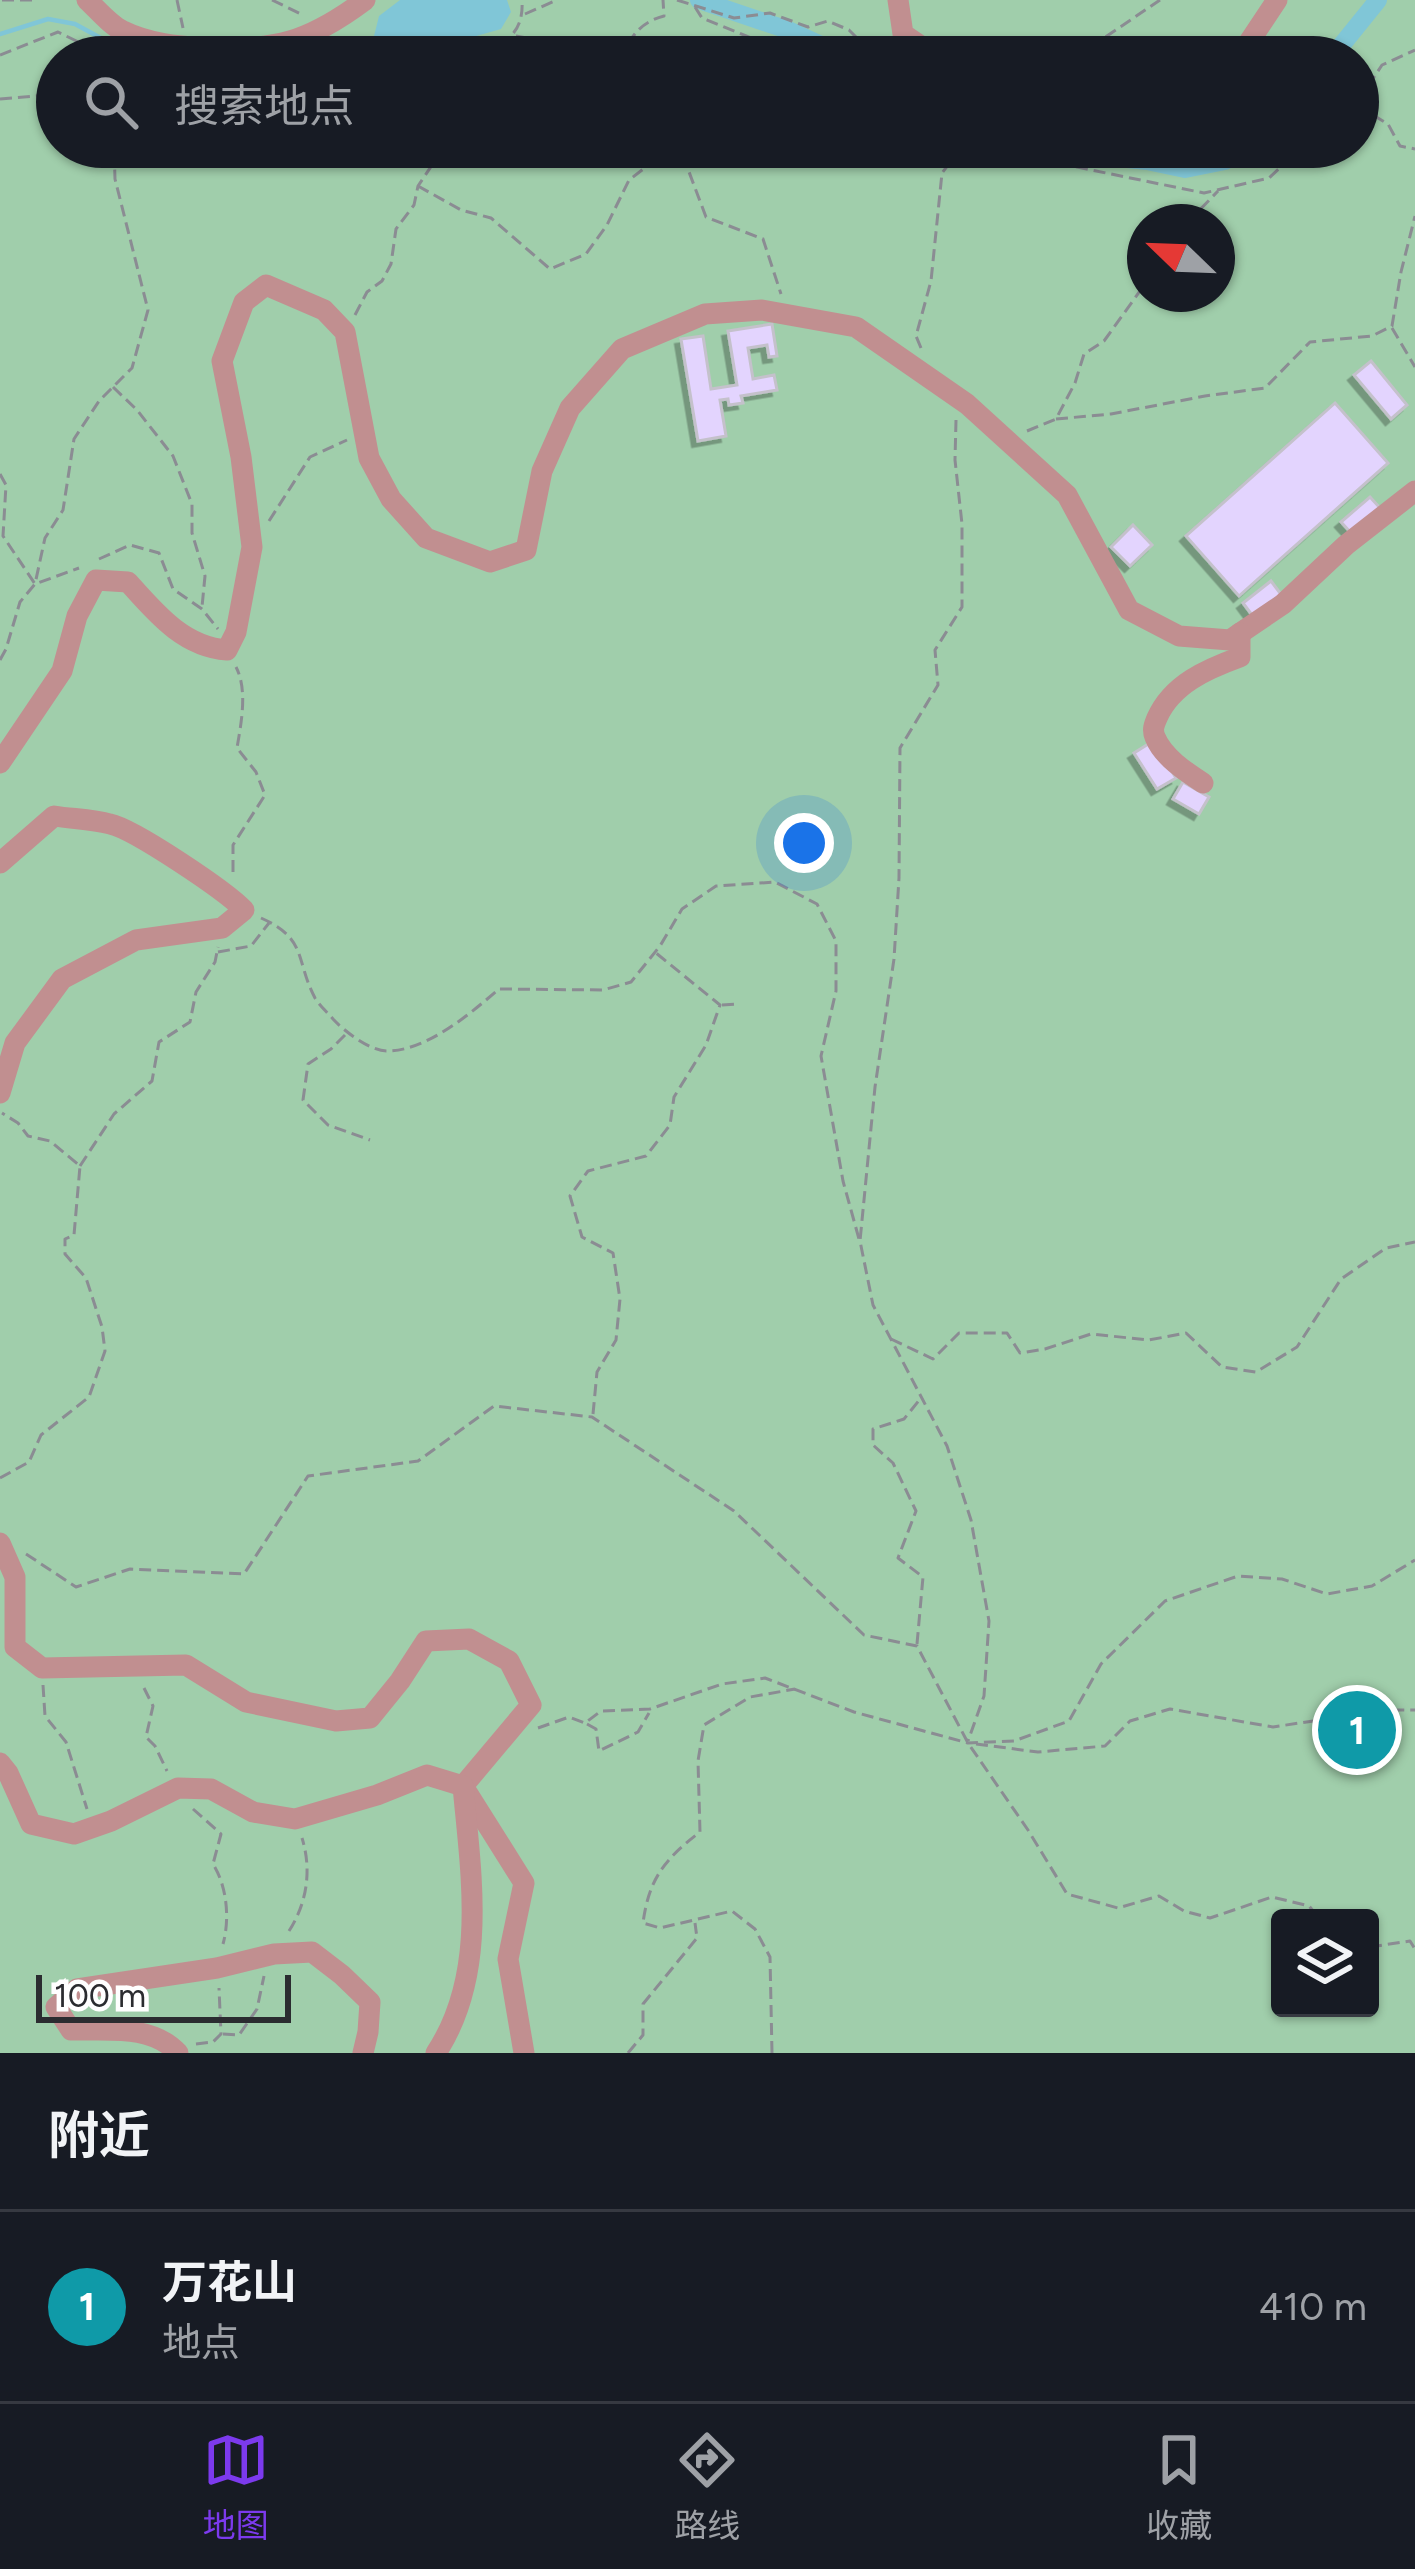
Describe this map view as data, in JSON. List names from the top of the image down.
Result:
{
  "scale_bar": "100 m",
  "north": "top left",
  "page": {
    "search": "搜索地点",
    "pins": "1",
    "scale": "100 m",
    "heading": "附近",
    "list": [
      {
        "mark": "1",
        "name": "万花山",
        "note": "地点",
        "value": "410 m"
      }
    ],
    "nav": ["地图", "路线", "收藏"]
  }
}
